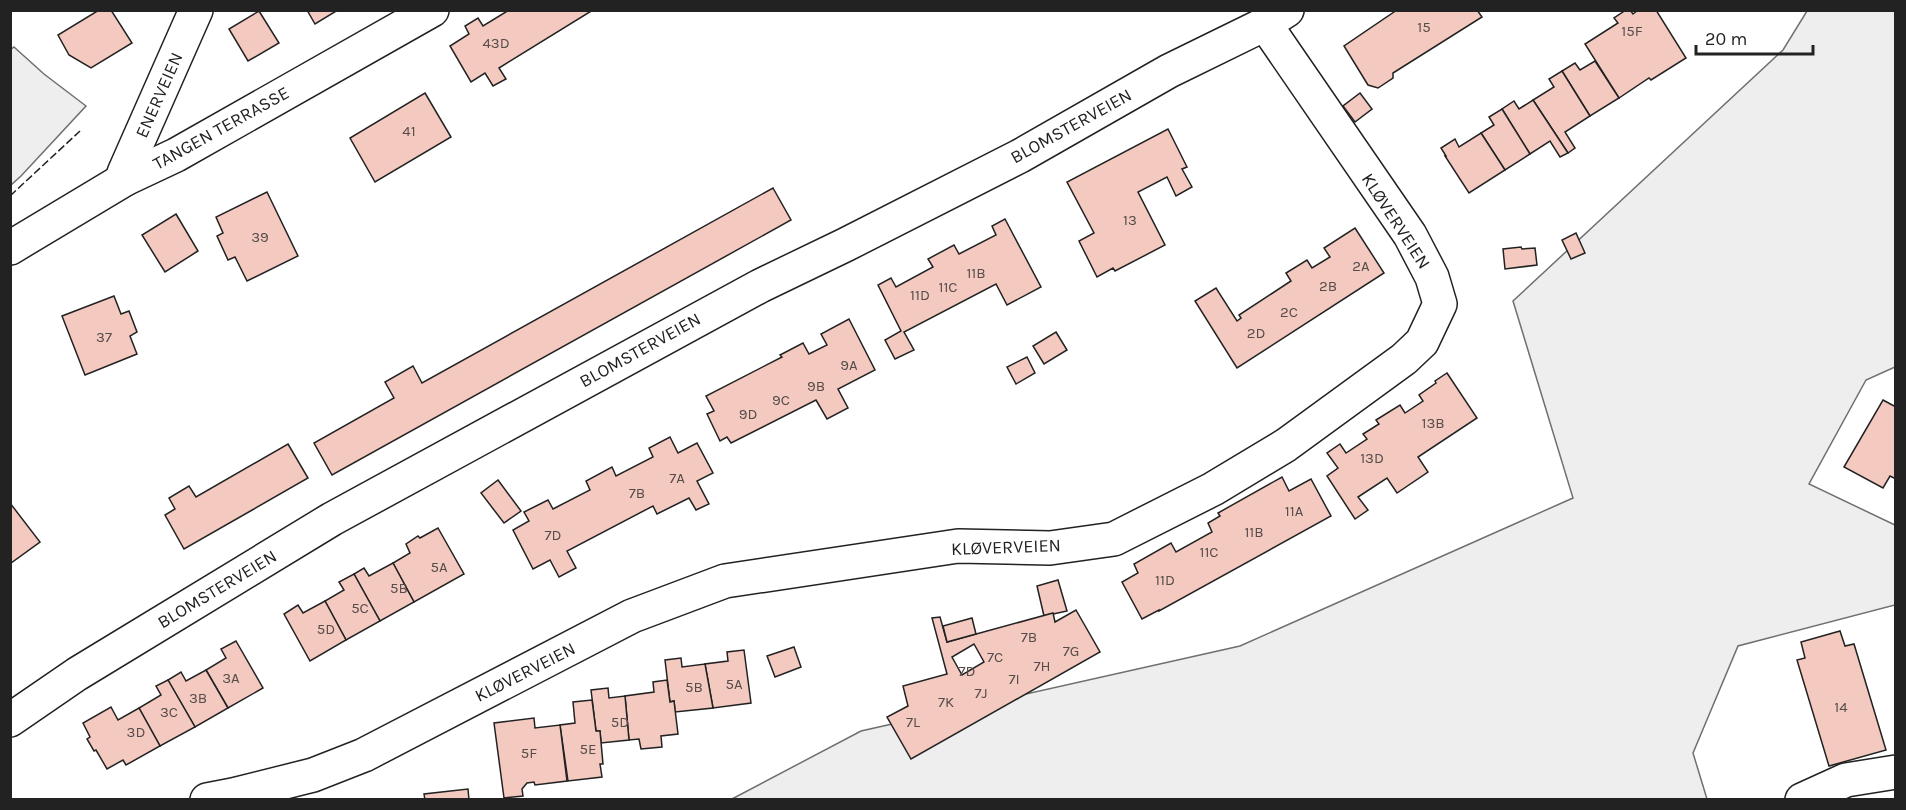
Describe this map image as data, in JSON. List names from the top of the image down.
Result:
{
  "streets": {
    "street": [
      "ENERVEIEN",
      "BLOMSTERVEIEN",
      "TANGEN TERRASSE",
      "KLØVERVEIEN"
    ]
  },
  "crossings": [
    ["ENERVEIEN", "TANGEN TERRASSE"],
    ["BLOMSTERVEIEN", "KLØVERVEIEN"]
  ],
  "house_numbers": [
    "15",
    "15F",
    "43D",
    "41",
    "13",
    "39",
    "2A",
    "11B",
    "2B",
    "11C",
    "11D",
    "2C",
    "2D",
    "37",
    "9A",
    "9B",
    "9C",
    "9D",
    "13B",
    "13D",
    "7A",
    "7B",
    "11A",
    "11B",
    "7D",
    "11C",
    "5A",
    "11D",
    "5B",
    "5C",
    "5D",
    "7B",
    "7G",
    "7C",
    "7H",
    "7D",
    "3A",
    "7I",
    "5A",
    "5B",
    "7J",
    "3B",
    "7K",
    "14",
    "3C",
    "5D",
    "7L",
    "3D",
    "5E",
    "5F"
  ],
  "scale_bar": "20 m"
}
